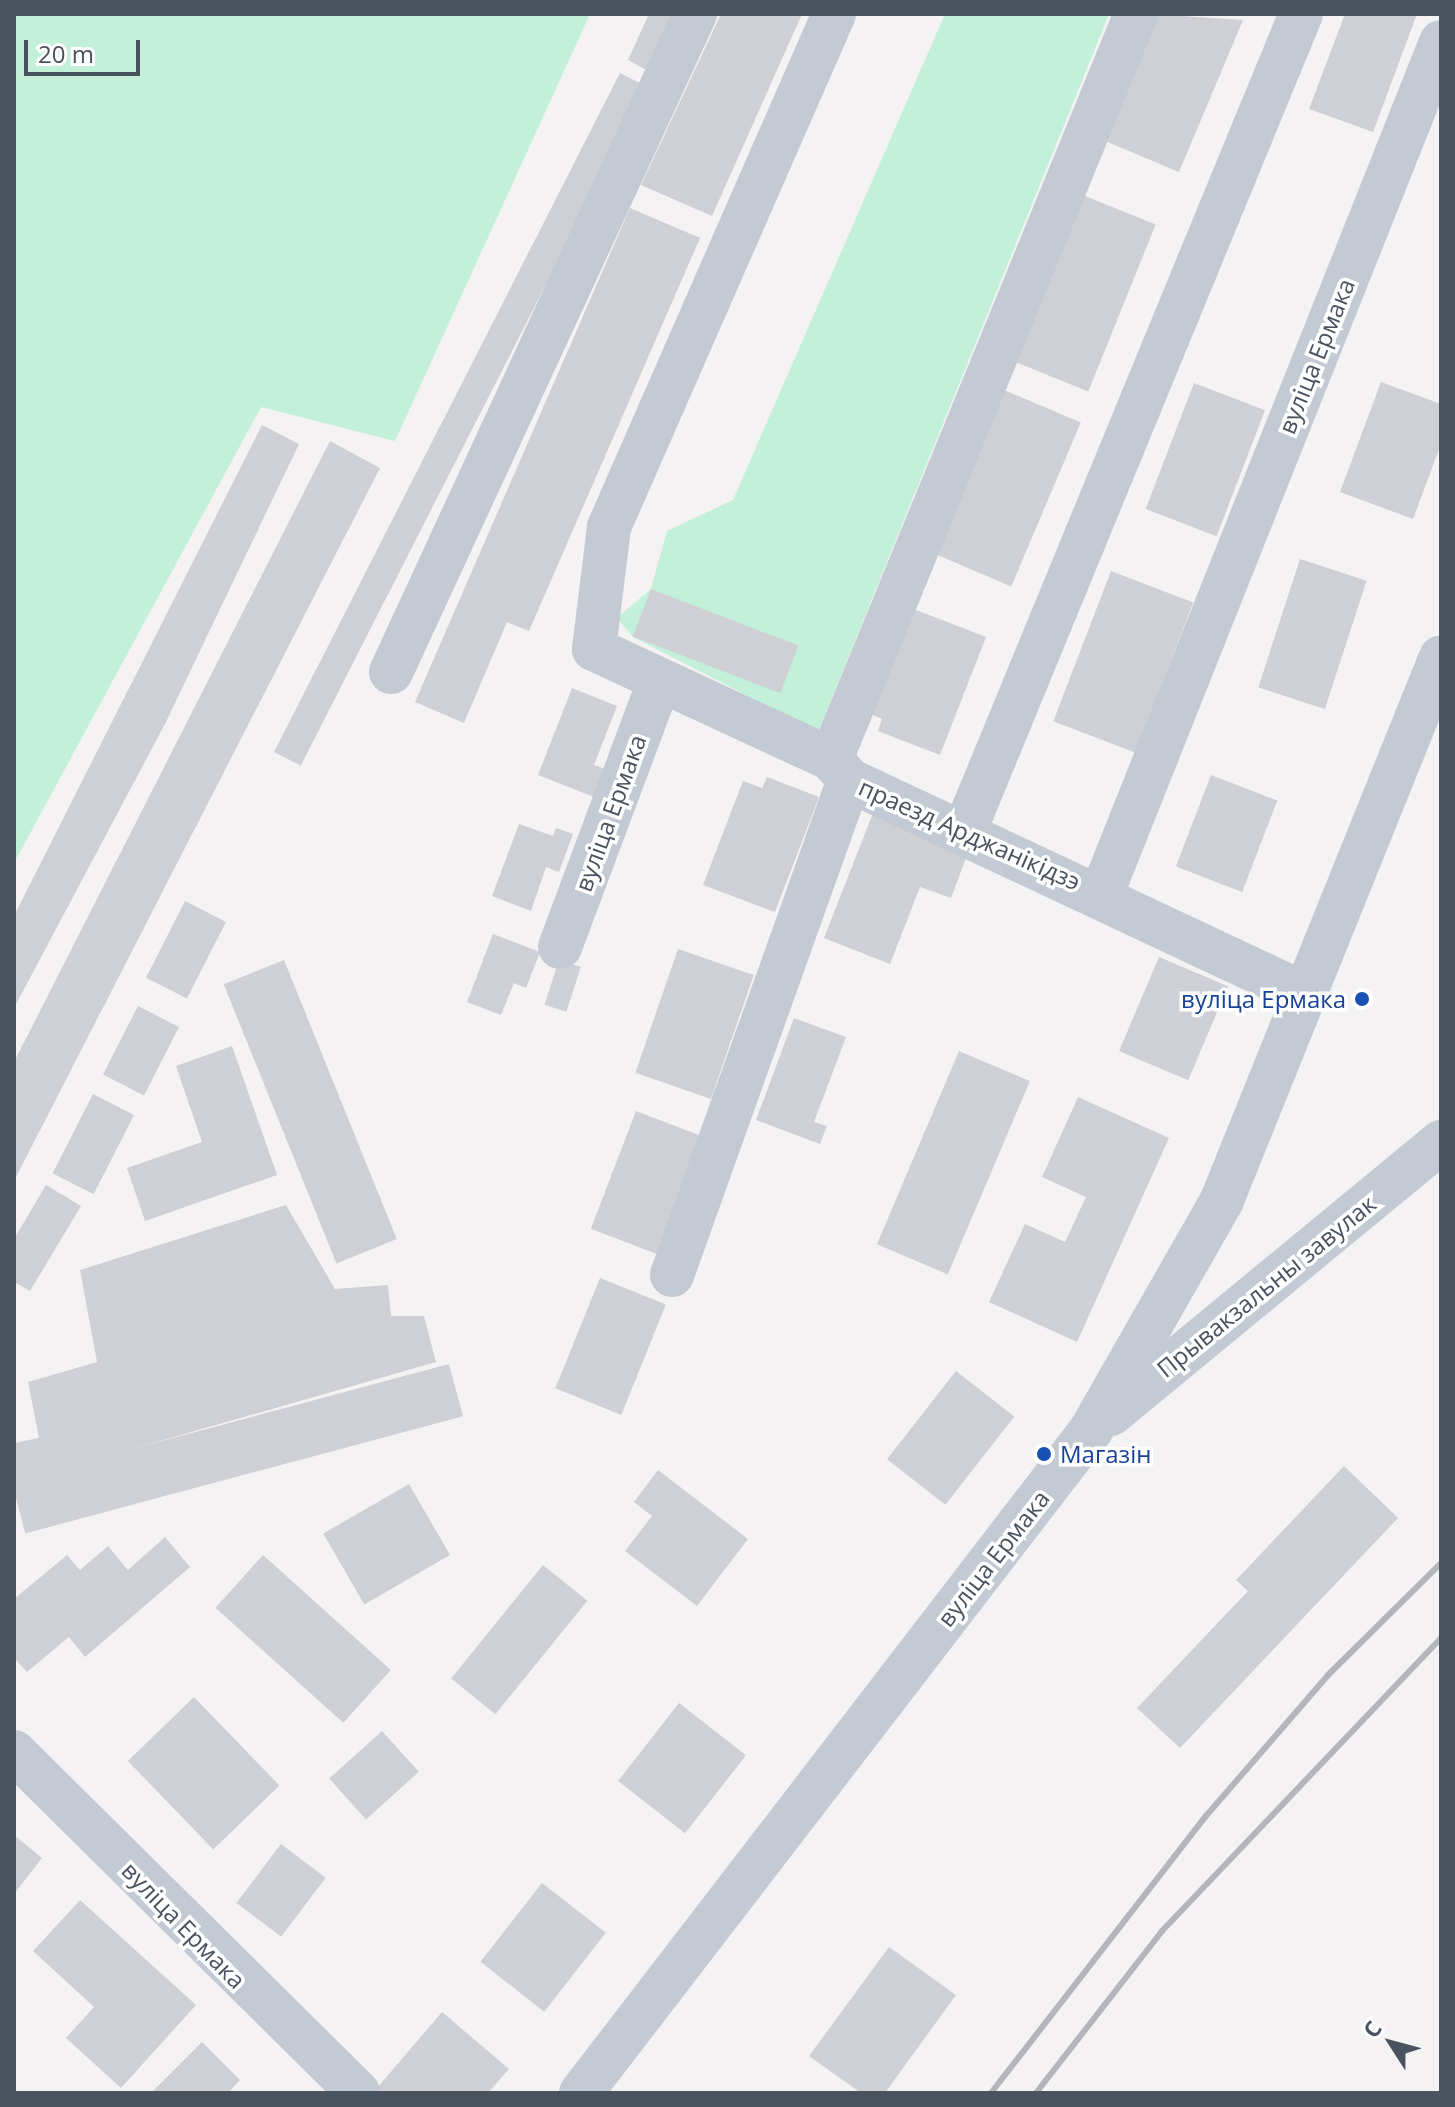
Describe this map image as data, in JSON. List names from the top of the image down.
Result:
{
  "streets": {
    "street": ["вуліца Ермака", "праезд Арджанікідзэ", "Прывакзальны завулак"]
  },
  "crossings": [
    ["вуліца Ермака", "праезд Арджанікідзэ"],
    ["вуліца Ермака", "Прывакзальны завулак"]
  ],
  "places": ["вуліца Ермака", "Магазін"],
  "scale_bar": "20 m",
  "north": "top left"
}
